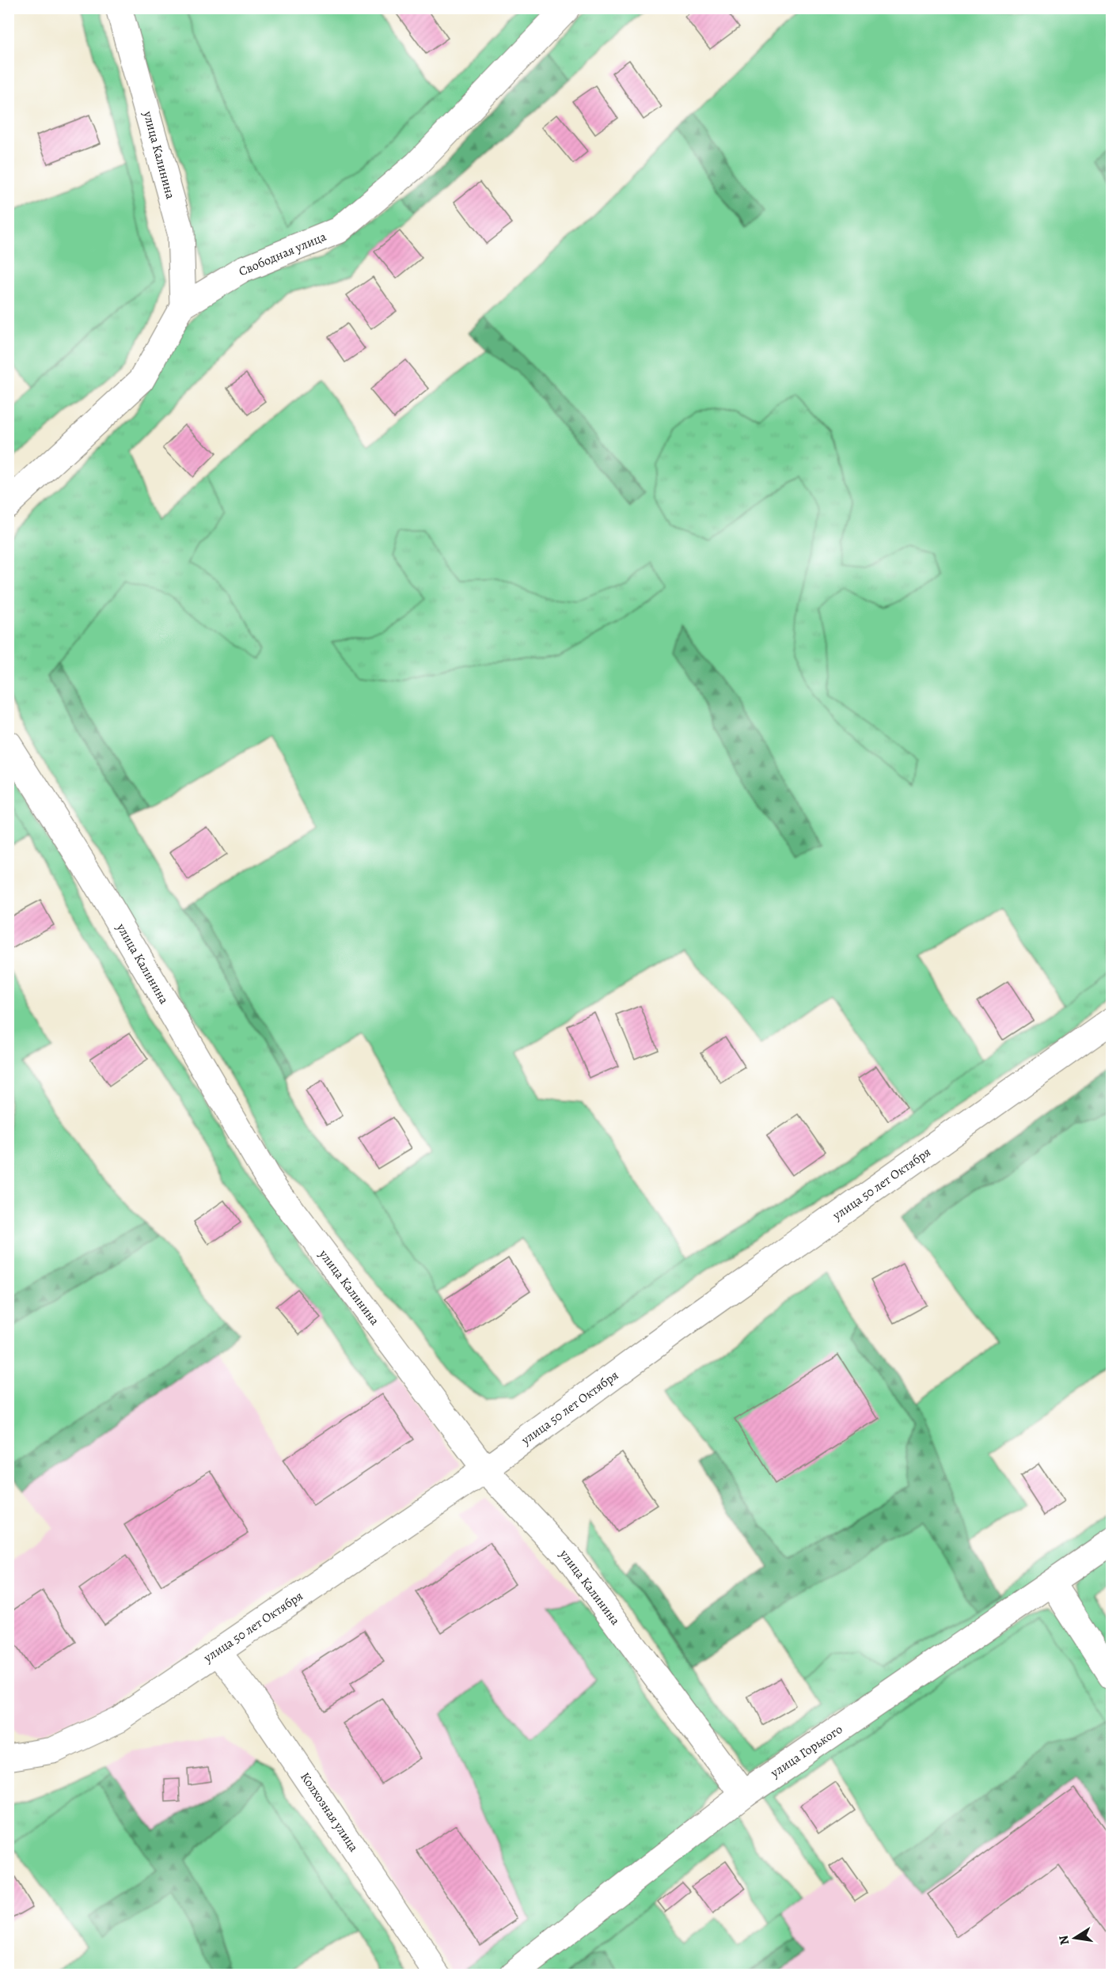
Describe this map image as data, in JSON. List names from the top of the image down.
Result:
{
  "streets": {
    "street": [
      "улица Калинина",
      "Свободная улица",
      "улица 50 лет Октября",
      "улица Горького",
      "Колхозная улица"
    ]
  },
  "crossings": [
    ["улица Калинина", "Свободная улица"],
    ["улица Калинина", "улица 50 лет Октября"],
    ["улица Калинина", "улица Горького"],
    ["улица 50 лет Октября", "Колхозная улица"]
  ],
  "north": "left"
}
